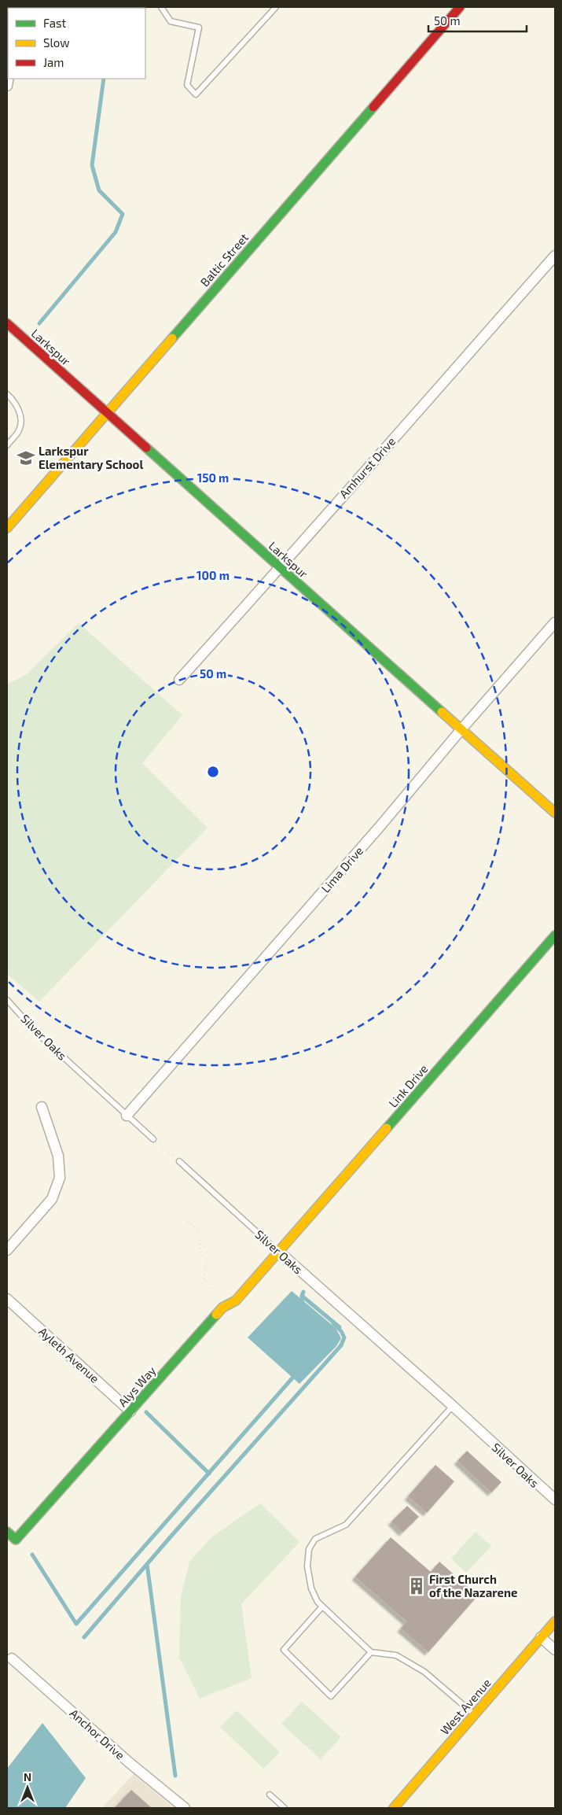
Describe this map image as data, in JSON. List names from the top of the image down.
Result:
{
  "streets": {
    "street": [
      "Baltic Street",
      "Larkspur",
      "Amhurst Drive",
      "Lima Drive",
      "Silver Oaks",
      "Link Drive",
      "Ayleth Avenue",
      "Alys Way",
      "West Avenue",
      "Anchor Drive"
    ]
  },
  "crossings": [
    ["Baltic Street", "Larkspur"],
    ["Larkspur", "Amhurst Drive"],
    ["Larkspur", "Lima Drive"],
    ["Lima Drive", "Silver Oaks"],
    ["Silver Oaks", "Link Drive"],
    ["Silver Oaks", "Alys Way"],
    ["Link Drive", "Alys Way"],
    ["Ayleth Avenue", "Alys Way"]
  ],
  "places": {
    "school or university": ["Larkspur Elementary School"],
    "building": ["First Church of the Nazarene"]
  },
  "legend": ["Fast", "Slow", "Jam"],
  "scale_bar": "50 m",
  "north": "top",
  "rings": ["150 m", "100 m", "50 m"]
}
